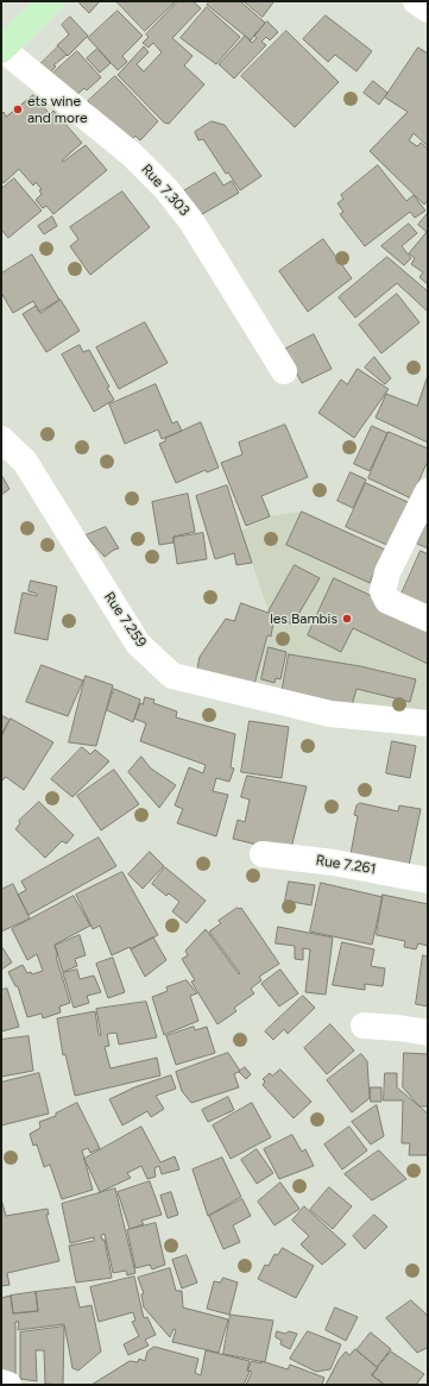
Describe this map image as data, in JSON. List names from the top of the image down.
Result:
{
  "streets": {
    "street": ["Rue 7.303", "Rue 7.259", "Rue 7.261"]
  },
  "places": ["ets wine and more", "les Bambis"]
}
